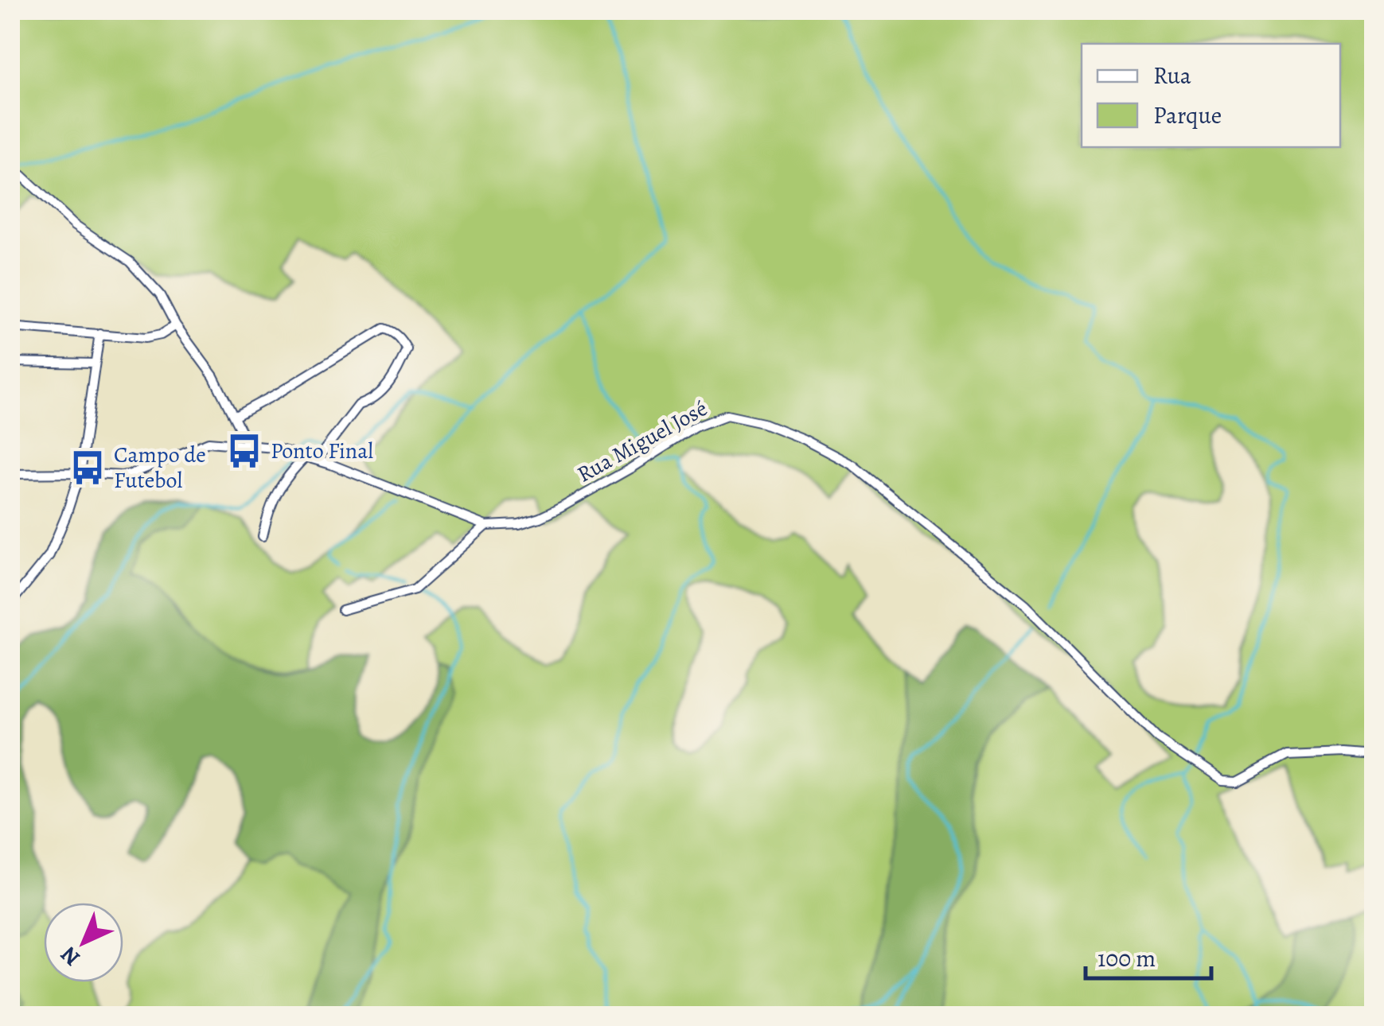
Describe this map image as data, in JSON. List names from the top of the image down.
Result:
{
  "streets": {
    "street": ["Rua Miguel José"]
  },
  "places": {
    "bus stop": ["Ponto Final", "Campo de Futebol"]
  },
  "legend": ["Rua", "Parque"],
  "scale_bar": "100 m",
  "north": "bottom left"
}
